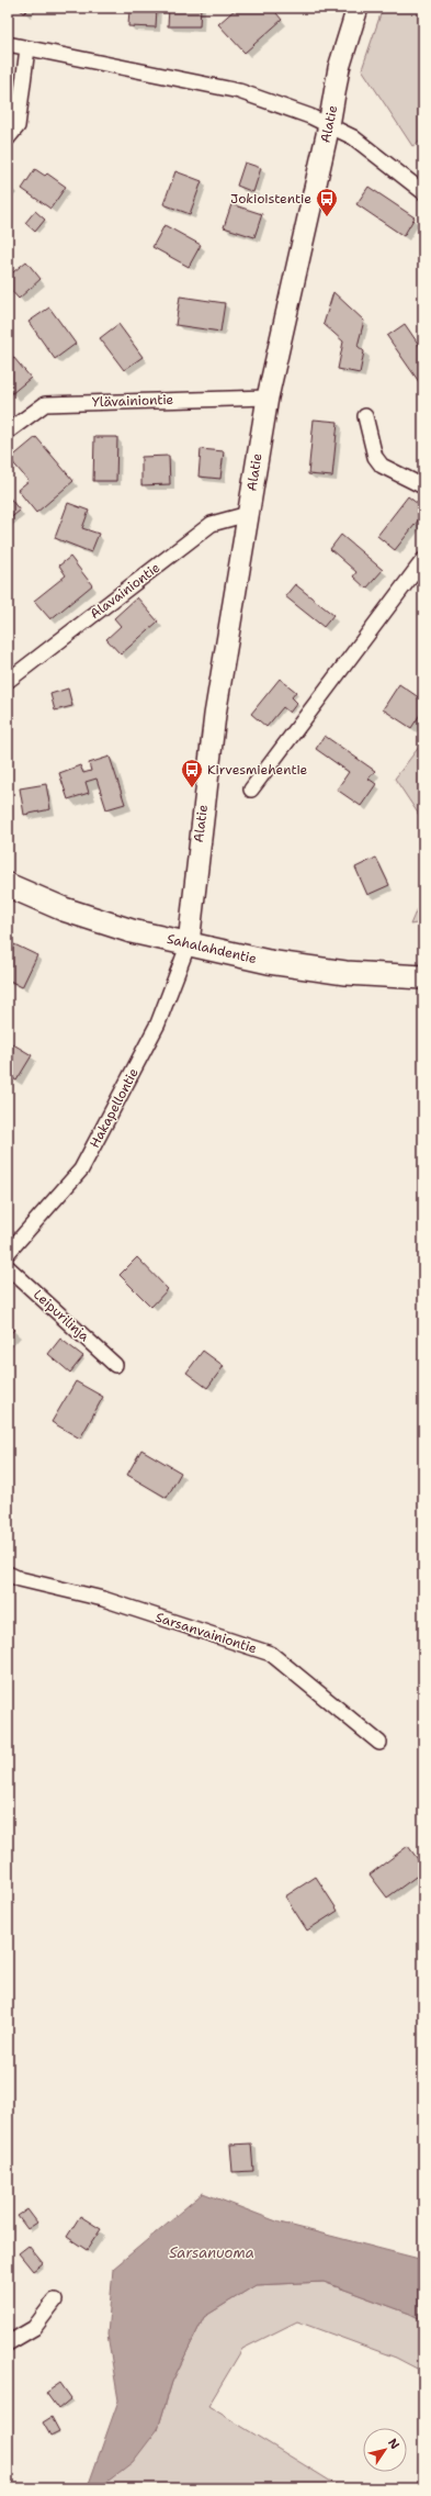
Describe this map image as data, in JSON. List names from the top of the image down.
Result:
{
  "streets": {
    "main road": ["Sahalahdentie"],
    "street": [
      "Alatie",
      "Ylävainiontie",
      "Alavainiontie",
      "Hakapellontie",
      "Leipurilinja",
      "Sarsanvainiontie"
    ]
  },
  "crossings": [
    ["Alatie", "Ylävainiontie"],
    ["Alatie", "Alavainiontie"],
    ["Alatie", "Sahalahdentie"],
    ["Alatie", "Hakapellontie"],
    ["Sahalahdentie", "Hakapellontie"]
  ],
  "water": ["Sarsanuoma"],
  "places": {
    "bus stop": ["Jokioistentie", "Kirvesmiehentie"]
  },
  "north": "top right"
}
